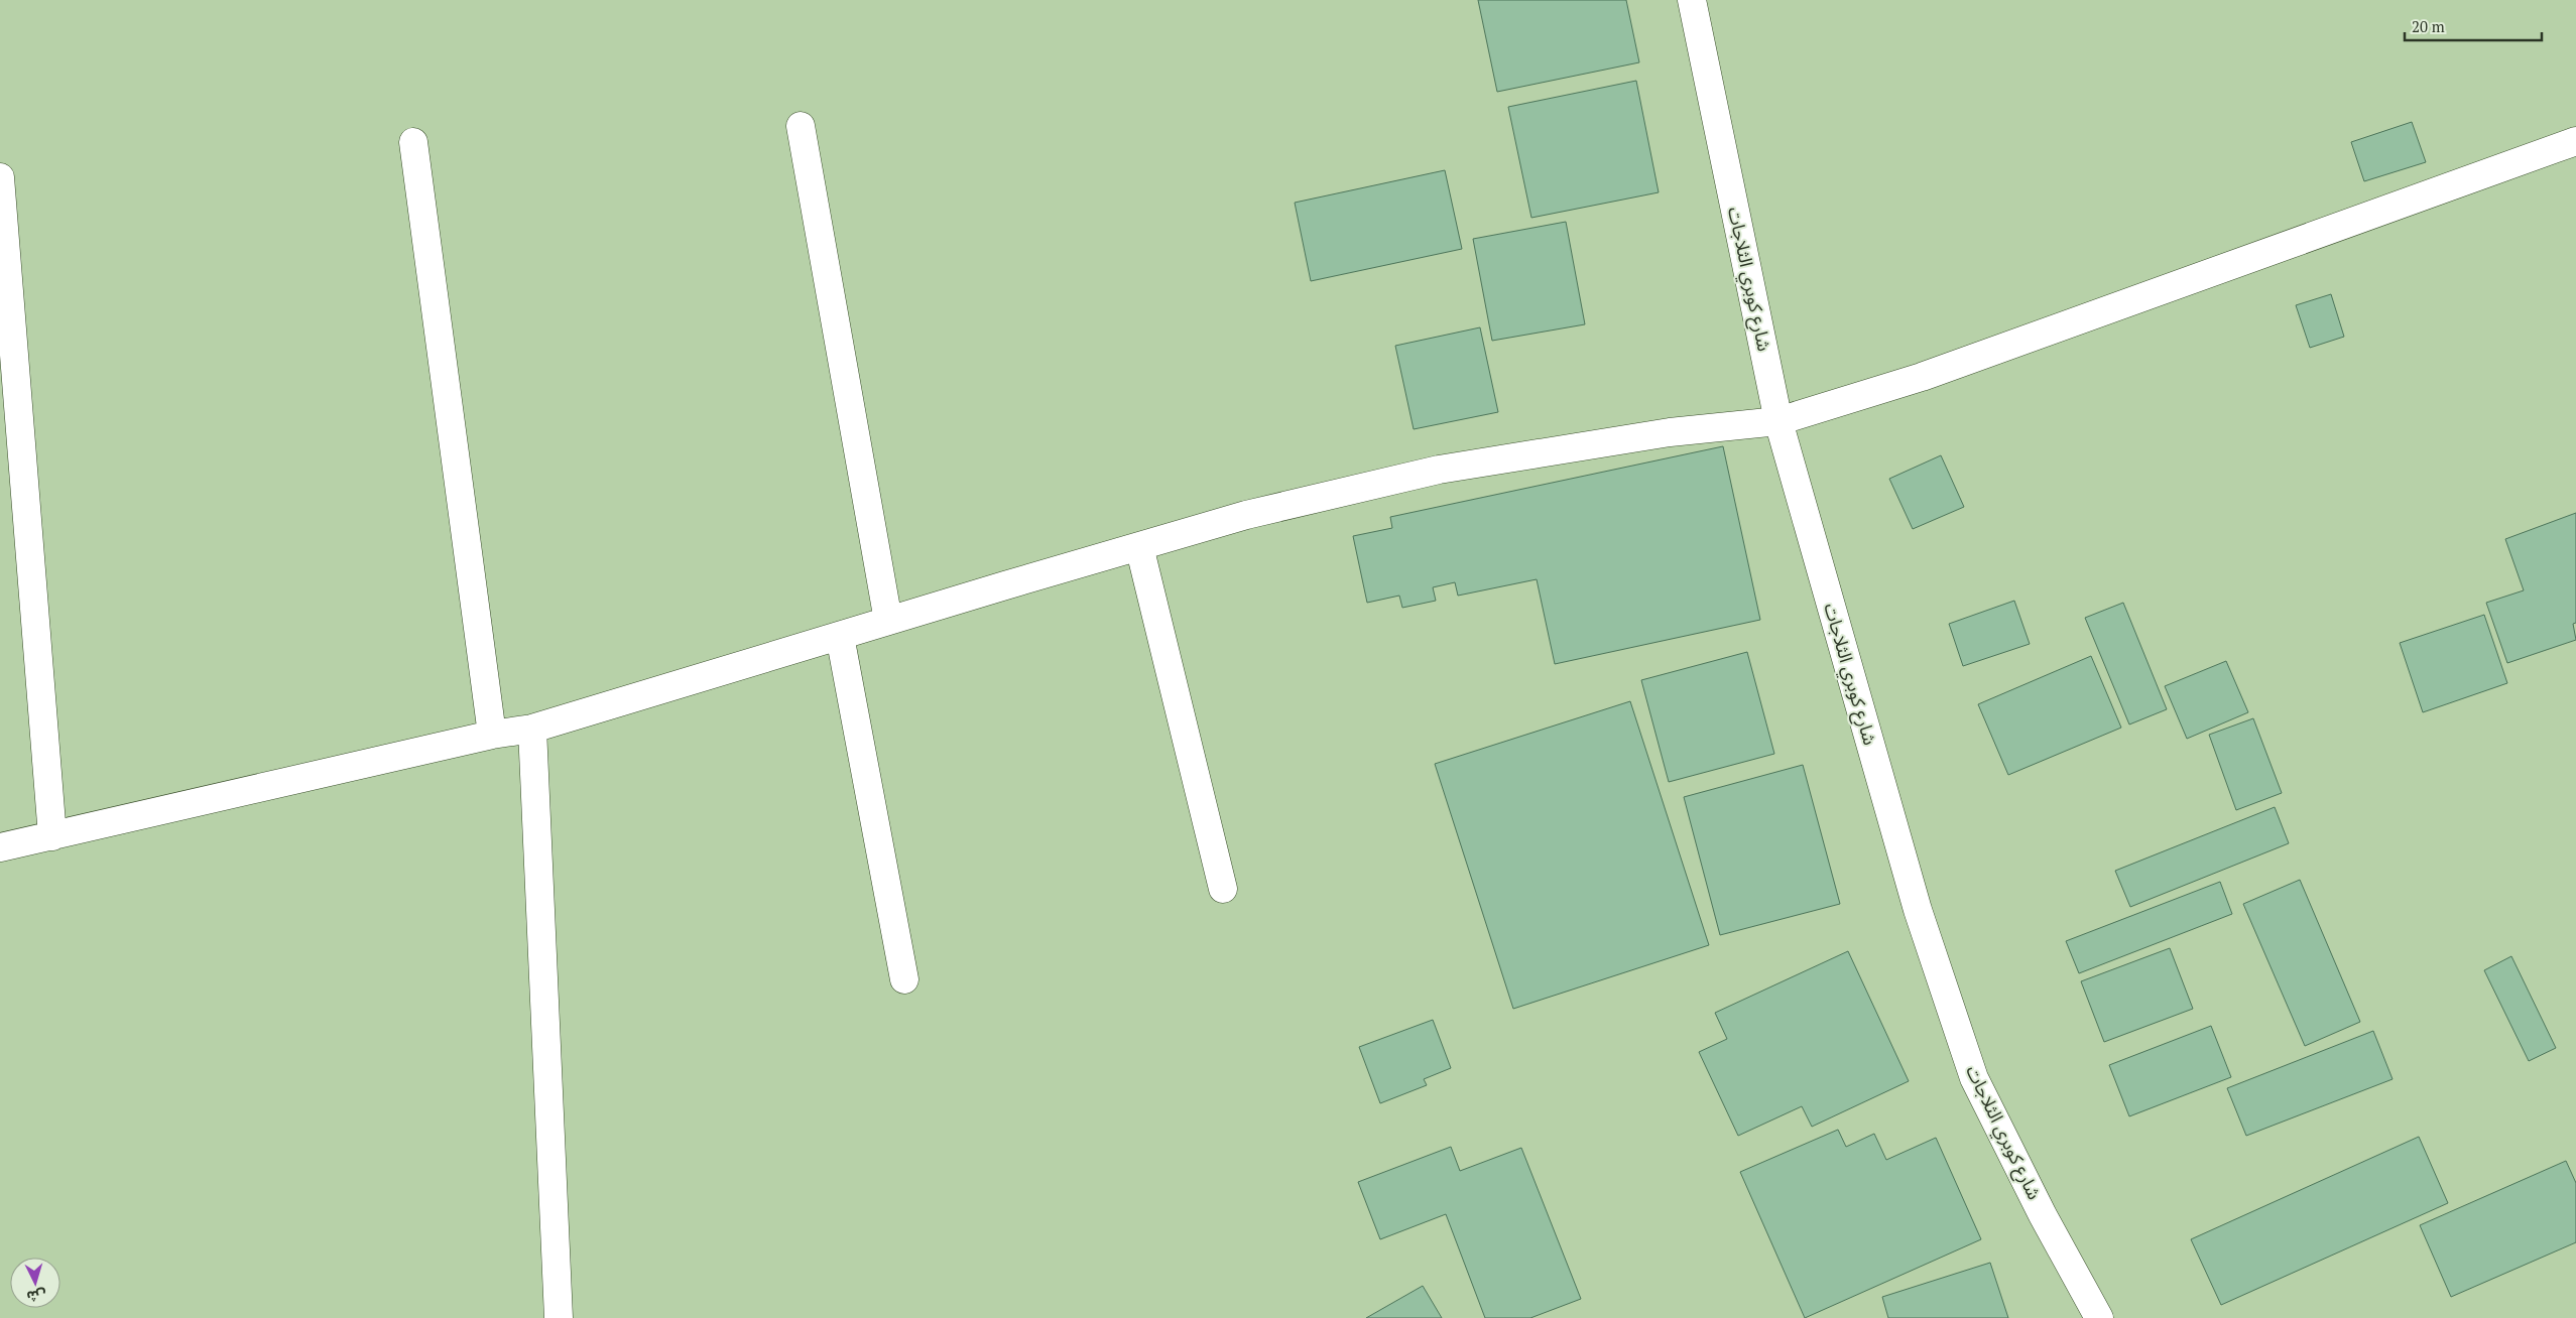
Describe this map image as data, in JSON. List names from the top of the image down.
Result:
{
  "streets": {
    "street": ["شارع كوبري الثلاجات"]
  },
  "scale_bar": "20 m",
  "north": "bottom"
}
